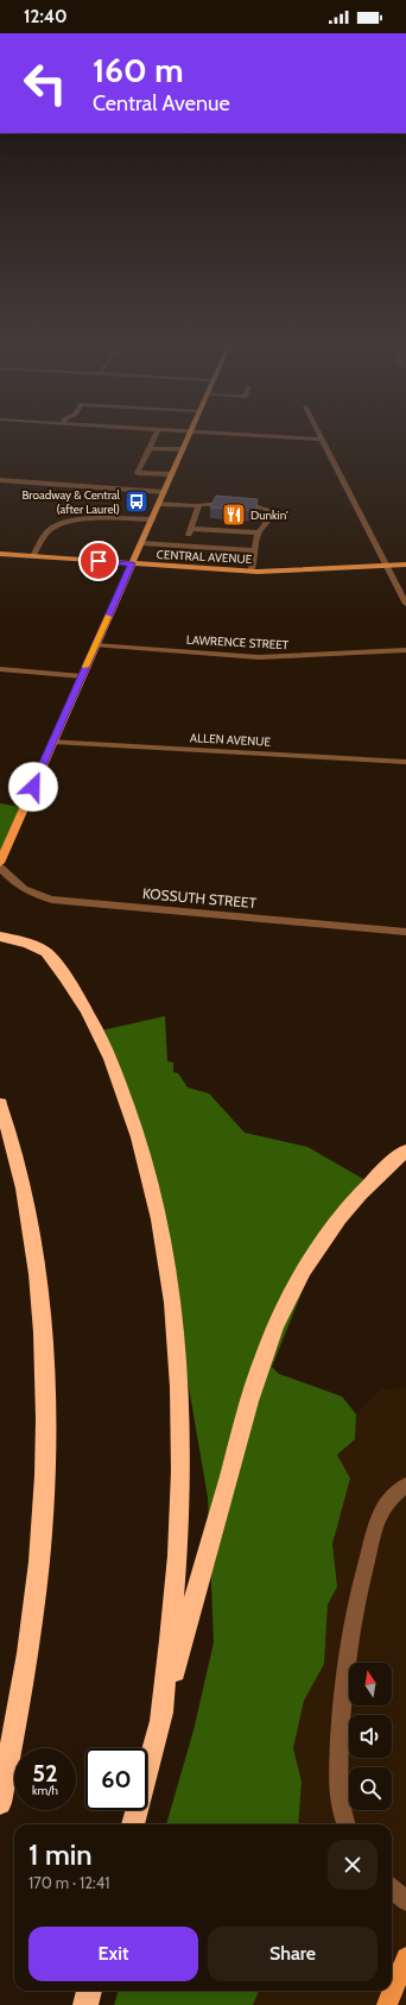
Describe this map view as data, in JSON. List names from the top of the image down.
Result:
{
  "streets": {
    "main road": ["CENTRAL AVENUE"],
    "street": ["LAWRENCE STREET", "ALLEN AVENUE", "KOSSUTH STREET"]
  },
  "places": {
    "bus stop": ["Broadway & Central (after Laurel)"],
    "restaurant": ["Dunkin'"]
  },
  "north": "top",
  "page": {
    "status": "12:40",
    "turn": ["160 m", "Central Avenue"],
    "speed": "52 km/h",
    "limit": "60",
    "heading": ["1 min", "170 m · 12:41"],
    "buttons": ["Exit", "Share"]
  }
}
